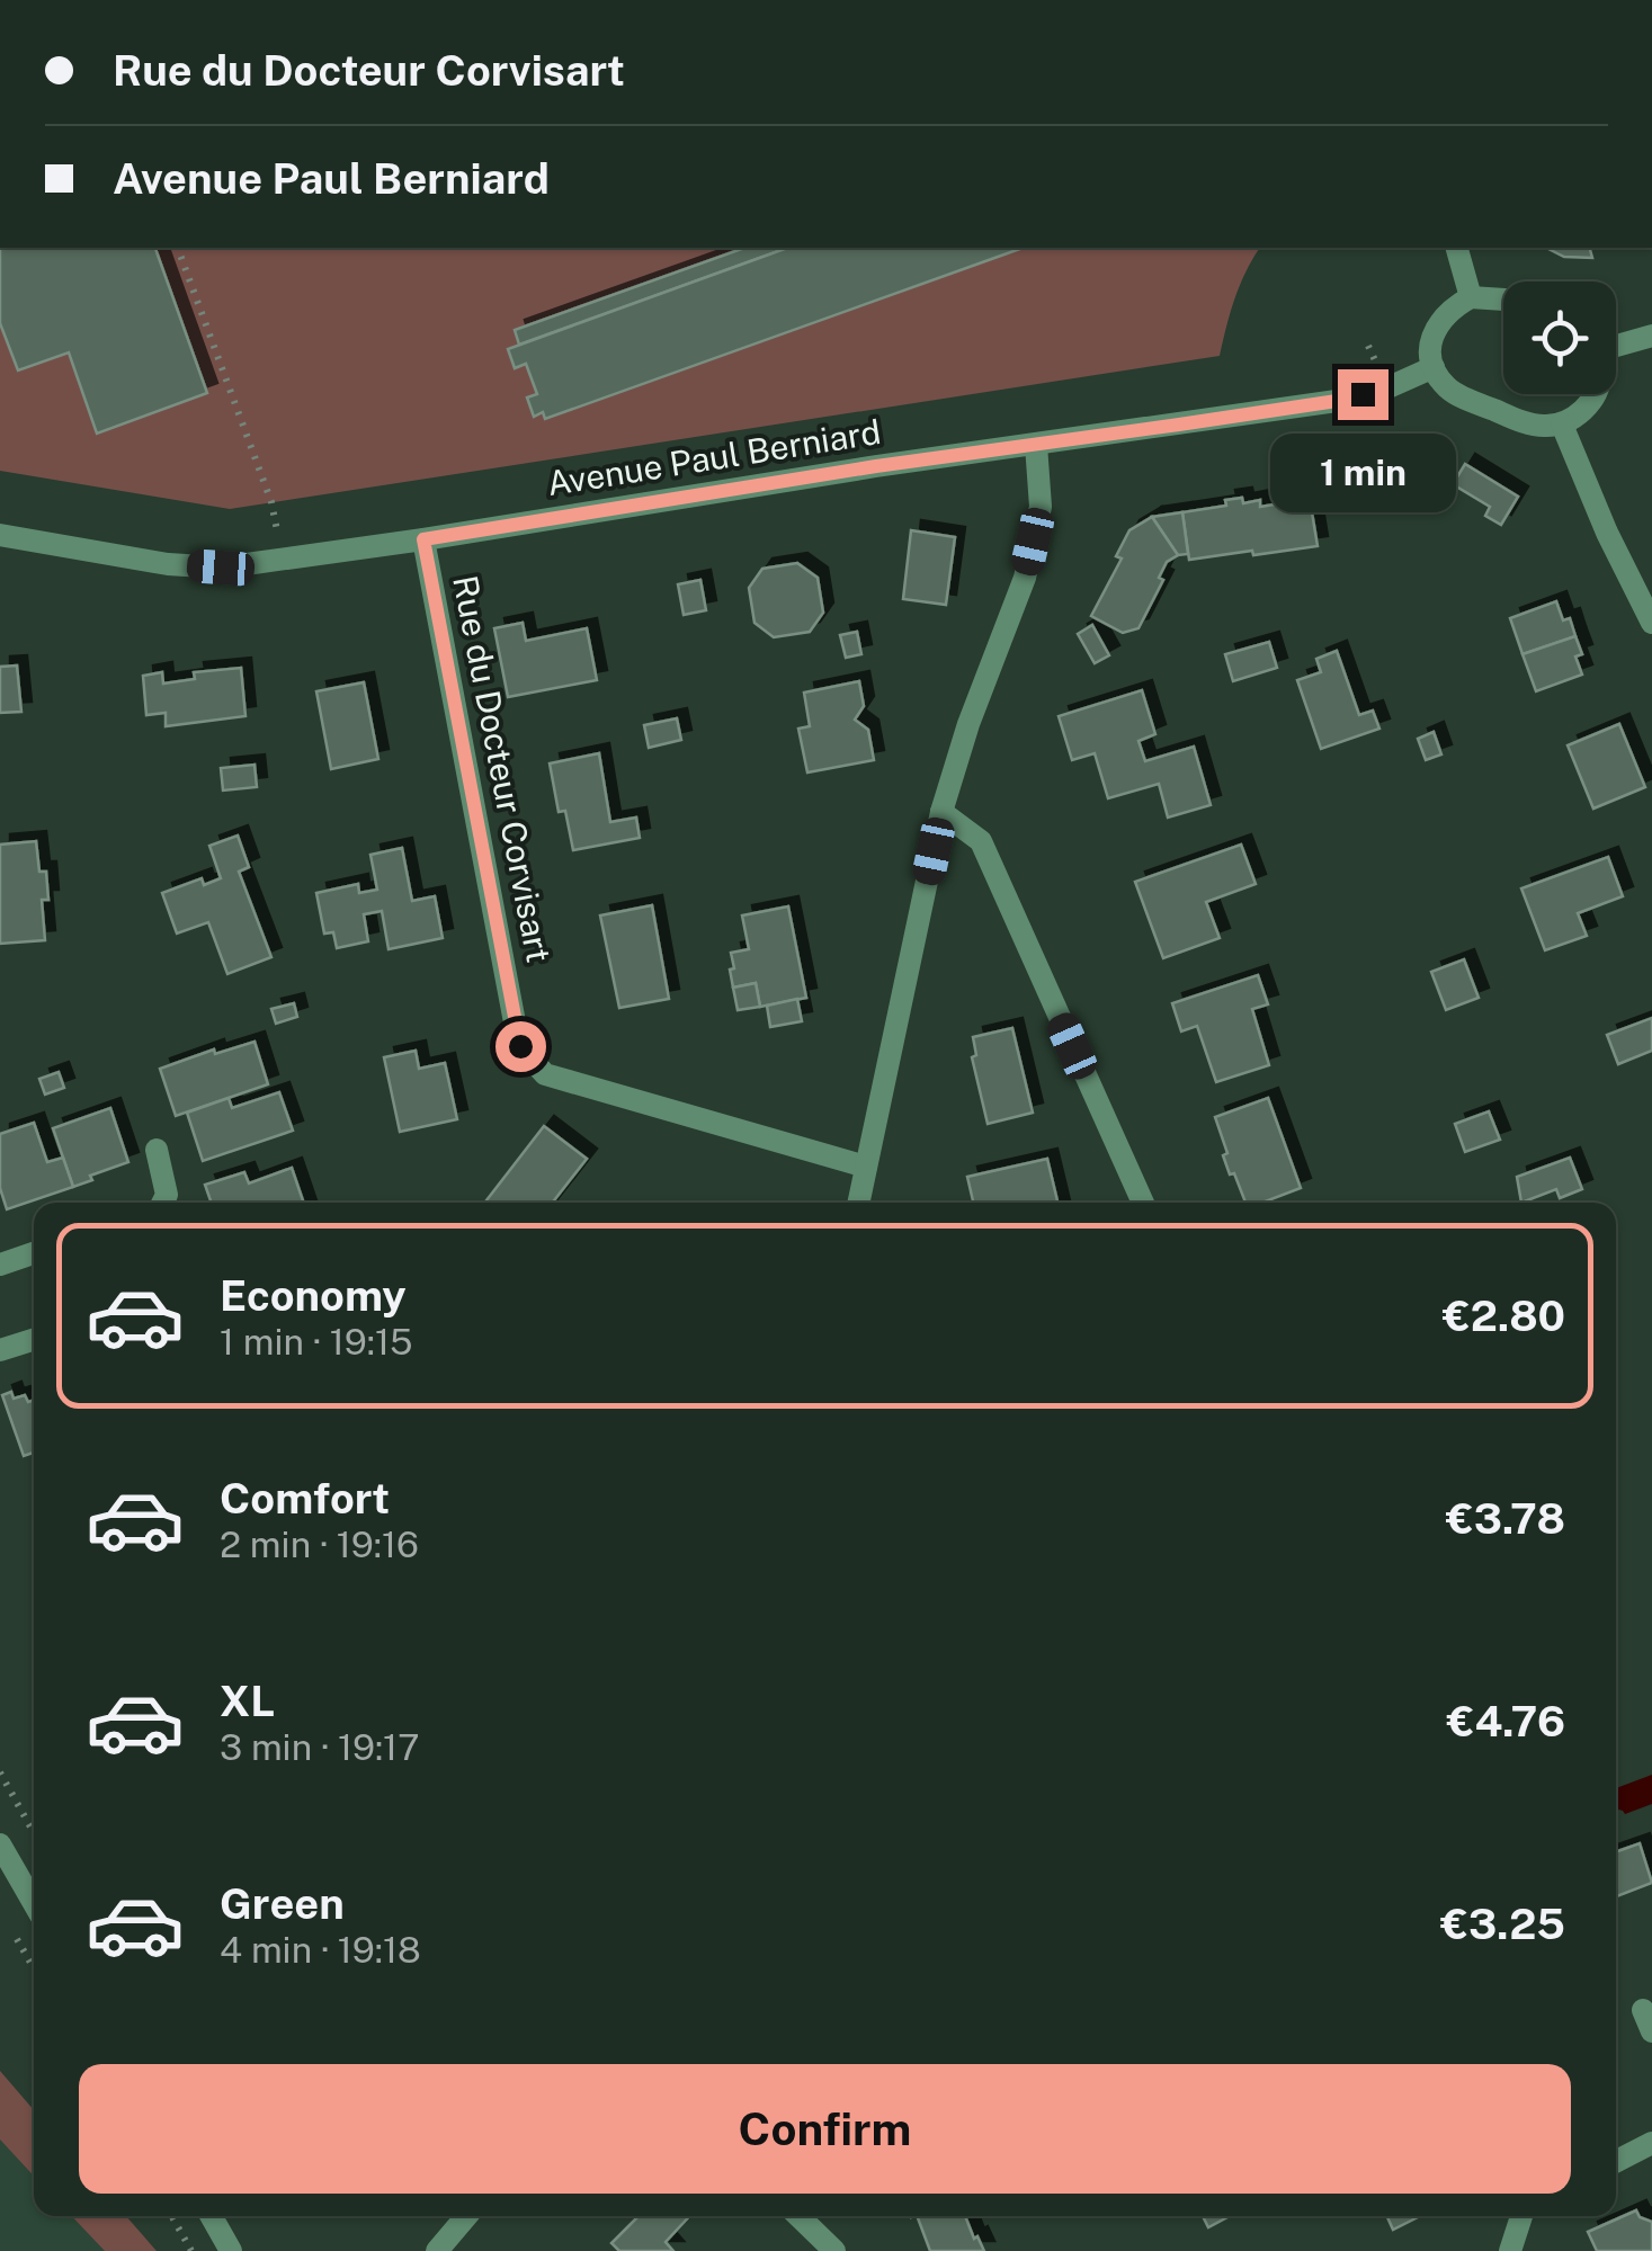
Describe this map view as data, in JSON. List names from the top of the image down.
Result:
{
  "streets": {
    "street": ["Avenue Paul Berniard", "Rue du Docteur Corvisart"]
  },
  "crossings": [
    ["Avenue Paul Berniard", "Rue du Docteur Corvisart"]
  ],
  "page": {
    "banner": ["Rue du Docteur Corvisart", "Avenue Paul Berniard"],
    "bubble": "1 min",
    "list": [
      {
        "name": "Economy",
        "note": "1 min · 19:15",
        "value": "€2.80"
      },
      {
        "name": "Comfort",
        "note": "2 min · 19:16",
        "value": "€3.78"
      },
      {
        "name": "XL",
        "note": "3 min · 19:17",
        "value": "€4.76"
      },
      {
        "name": "Green",
        "note": "4 min · 19:18",
        "value": "€3.25"
      }
    ],
    "buttons": "Confirm"
  }
}
